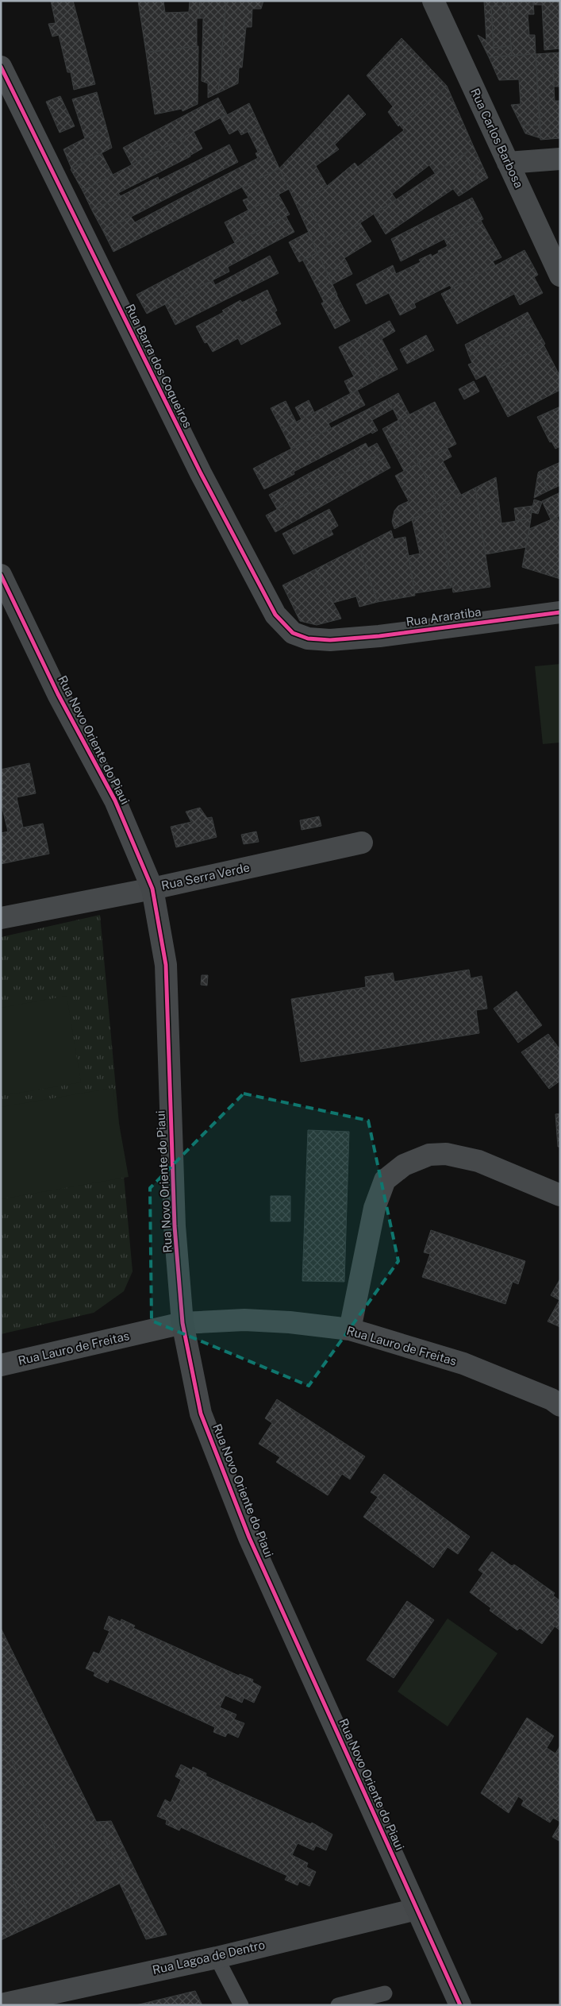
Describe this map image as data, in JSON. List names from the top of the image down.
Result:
{
  "streets": {
    "street": [
      "Rua Carlos Barbosa",
      "Rua Barra dos Coqueiros",
      "Rua Araratiba",
      "Rua Novo Oriente do Piaui",
      "Rua Serra Verde",
      "Rua Lauro de Freitas",
      "Rua Lagoa de Dentro"
    ]
  },
  "crossings": [
    ["Rua Barra dos Coqueiros", "Rua Araratiba"],
    ["Rua Novo Oriente do Piaui", "Rua Serra Verde"],
    ["Rua Novo Oriente do Piaui", "Rua Lauro de Freitas"],
    ["Rua Novo Oriente do Piaui", "Rua Lagoa de Dentro"]
  ]
}
